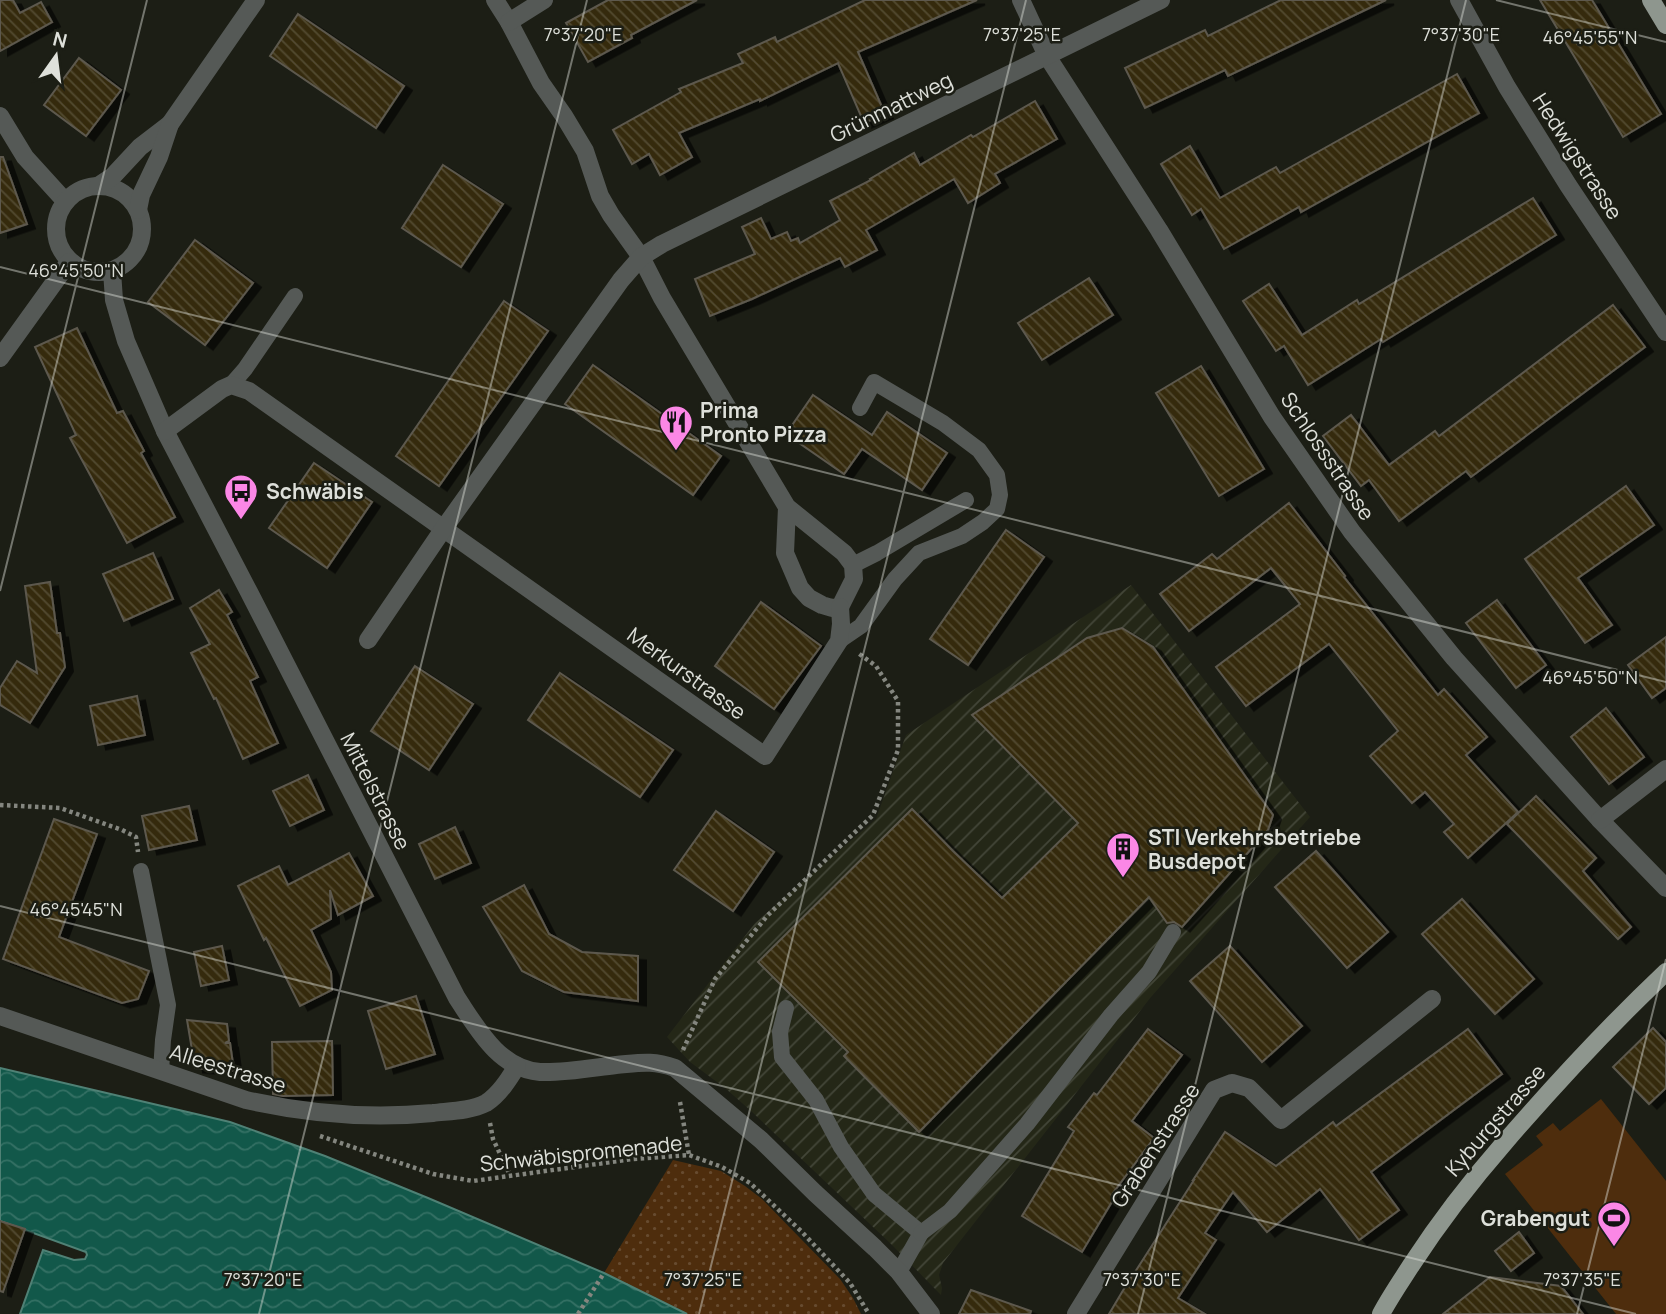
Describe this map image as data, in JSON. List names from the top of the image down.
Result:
{
  "streets": {
    "main road": ["Kyburgstrasse"],
    "street": [
      "Grünmattweg",
      "Hedwigstrasse",
      "Schlossstrasse",
      "Merkurstrasse",
      "Mittelstrasse",
      "Alleestrasse",
      "Grabenstrasse"
    ],
    "path": ["Schwäbispromenade"]
  },
  "crossings": [
    ["Grünmattweg", "Schlossstrasse"]
  ],
  "places": {
    "restaurant": ["Prima Pronto Pizza"],
    "bus stop": ["Schwäbis"],
    "building": ["STI Verkehrsbetriebe Busdepot"],
    "sports": ["Grabengut"]
  },
  "north": "top",
  "coordinates": [
    "7°37'20\"E",
    "7°37'25\"E",
    "7°37'30\"E",
    "46°45'55\"N",
    "46°45'50\"N",
    "46°45'45\"N",
    "7°37'35\"E"
  ]
}
